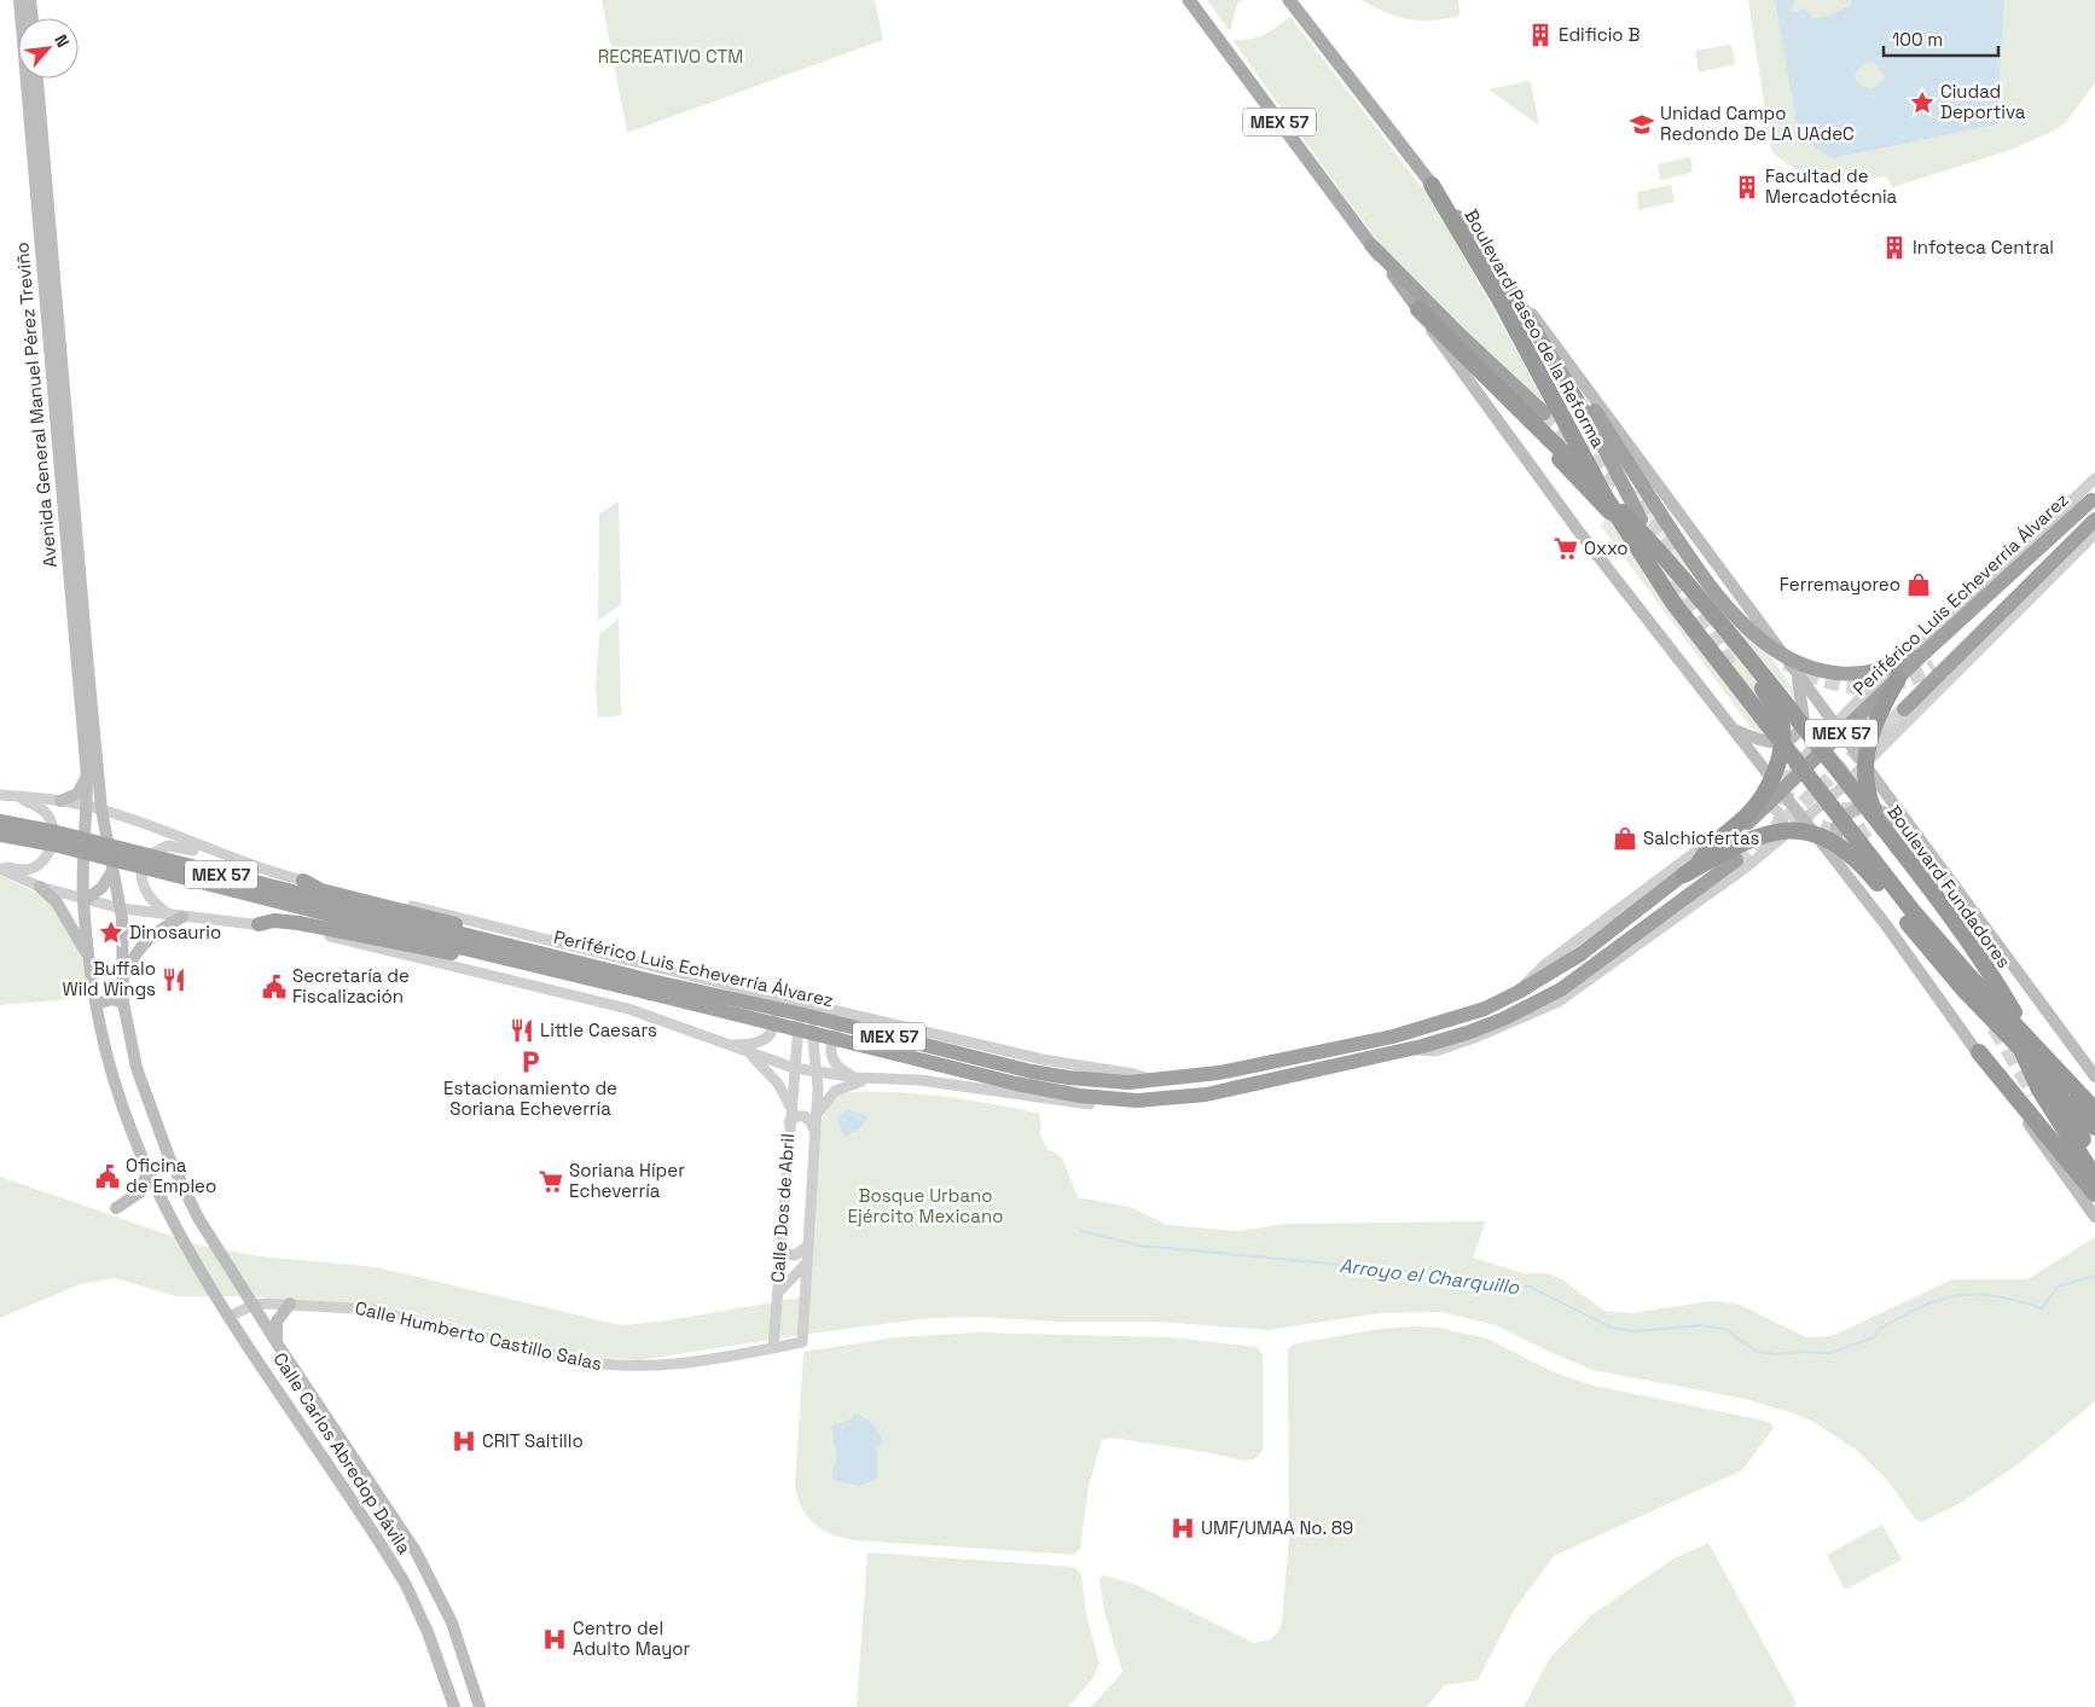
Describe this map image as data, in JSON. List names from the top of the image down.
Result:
{
  "streets": {
    "highway": [
      "MEX 57",
      "Boulevard Paseo de la Reforma",
      "Periférico Luis Echeverría Álvarez",
      "Boulevard Fundadores"
    ],
    "main road": ["Avenida General Manuel Pérez Treviño", "Calle Carlos Abredop Dávila"],
    "street": ["Calle Dos de Abril", "Calle Humberto Castillo Salas"]
  },
  "crossings": [
    ["Boulevard Paseo de la Reforma", "Boulevard Fundadores"],
    ["Avenida General Manuel Pérez Treviño", "Periférico Luis Echeverría Álvarez"],
    ["Avenida General Manuel Pérez Treviño", "Calle Carlos Abredop Dávila"],
    ["Periférico Luis Echeverría Álvarez", "Calle Dos de Abril"],
    ["Calle Dos de Abril", "Calle Humberto Castillo Salas"],
    ["Calle Humberto Castillo Salas", "Calle Carlos Abredop Dávila"]
  ],
  "water": ["Arroyo el Charquillo"],
  "parks": ["RECREATIVO CTM", "Bosque Urbano Ejército Mexicano"],
  "places": {
    "building": ["Edificio B", "Facultad de Mercadotécnia", "Infoteca Central"],
    "place": ["Ciudad Deportiva", "Dinosaurio"],
    "school or university": ["Unidad Campo Redondo De LA UAdeC"],
    "supermarket": ["Oxxo", "Soriana Híper Echeverría"],
    "shop": ["Ferremayoreo", "Salchiofertas"],
    "restaurant": ["Buffalo Wild Wings", "Little Caesars"],
    "public building": ["Secretaría de Fiscalización", "Oficina de Empleo"],
    "parking": ["Estacionamiento de Soriana Echeverría"],
    "hospital": ["CRIT Saltillo", "UMF/UMAA No. 89", "Centro del Adulto Mayor"]
  },
  "scale_bar": "100 m",
  "north": "top right"
}
